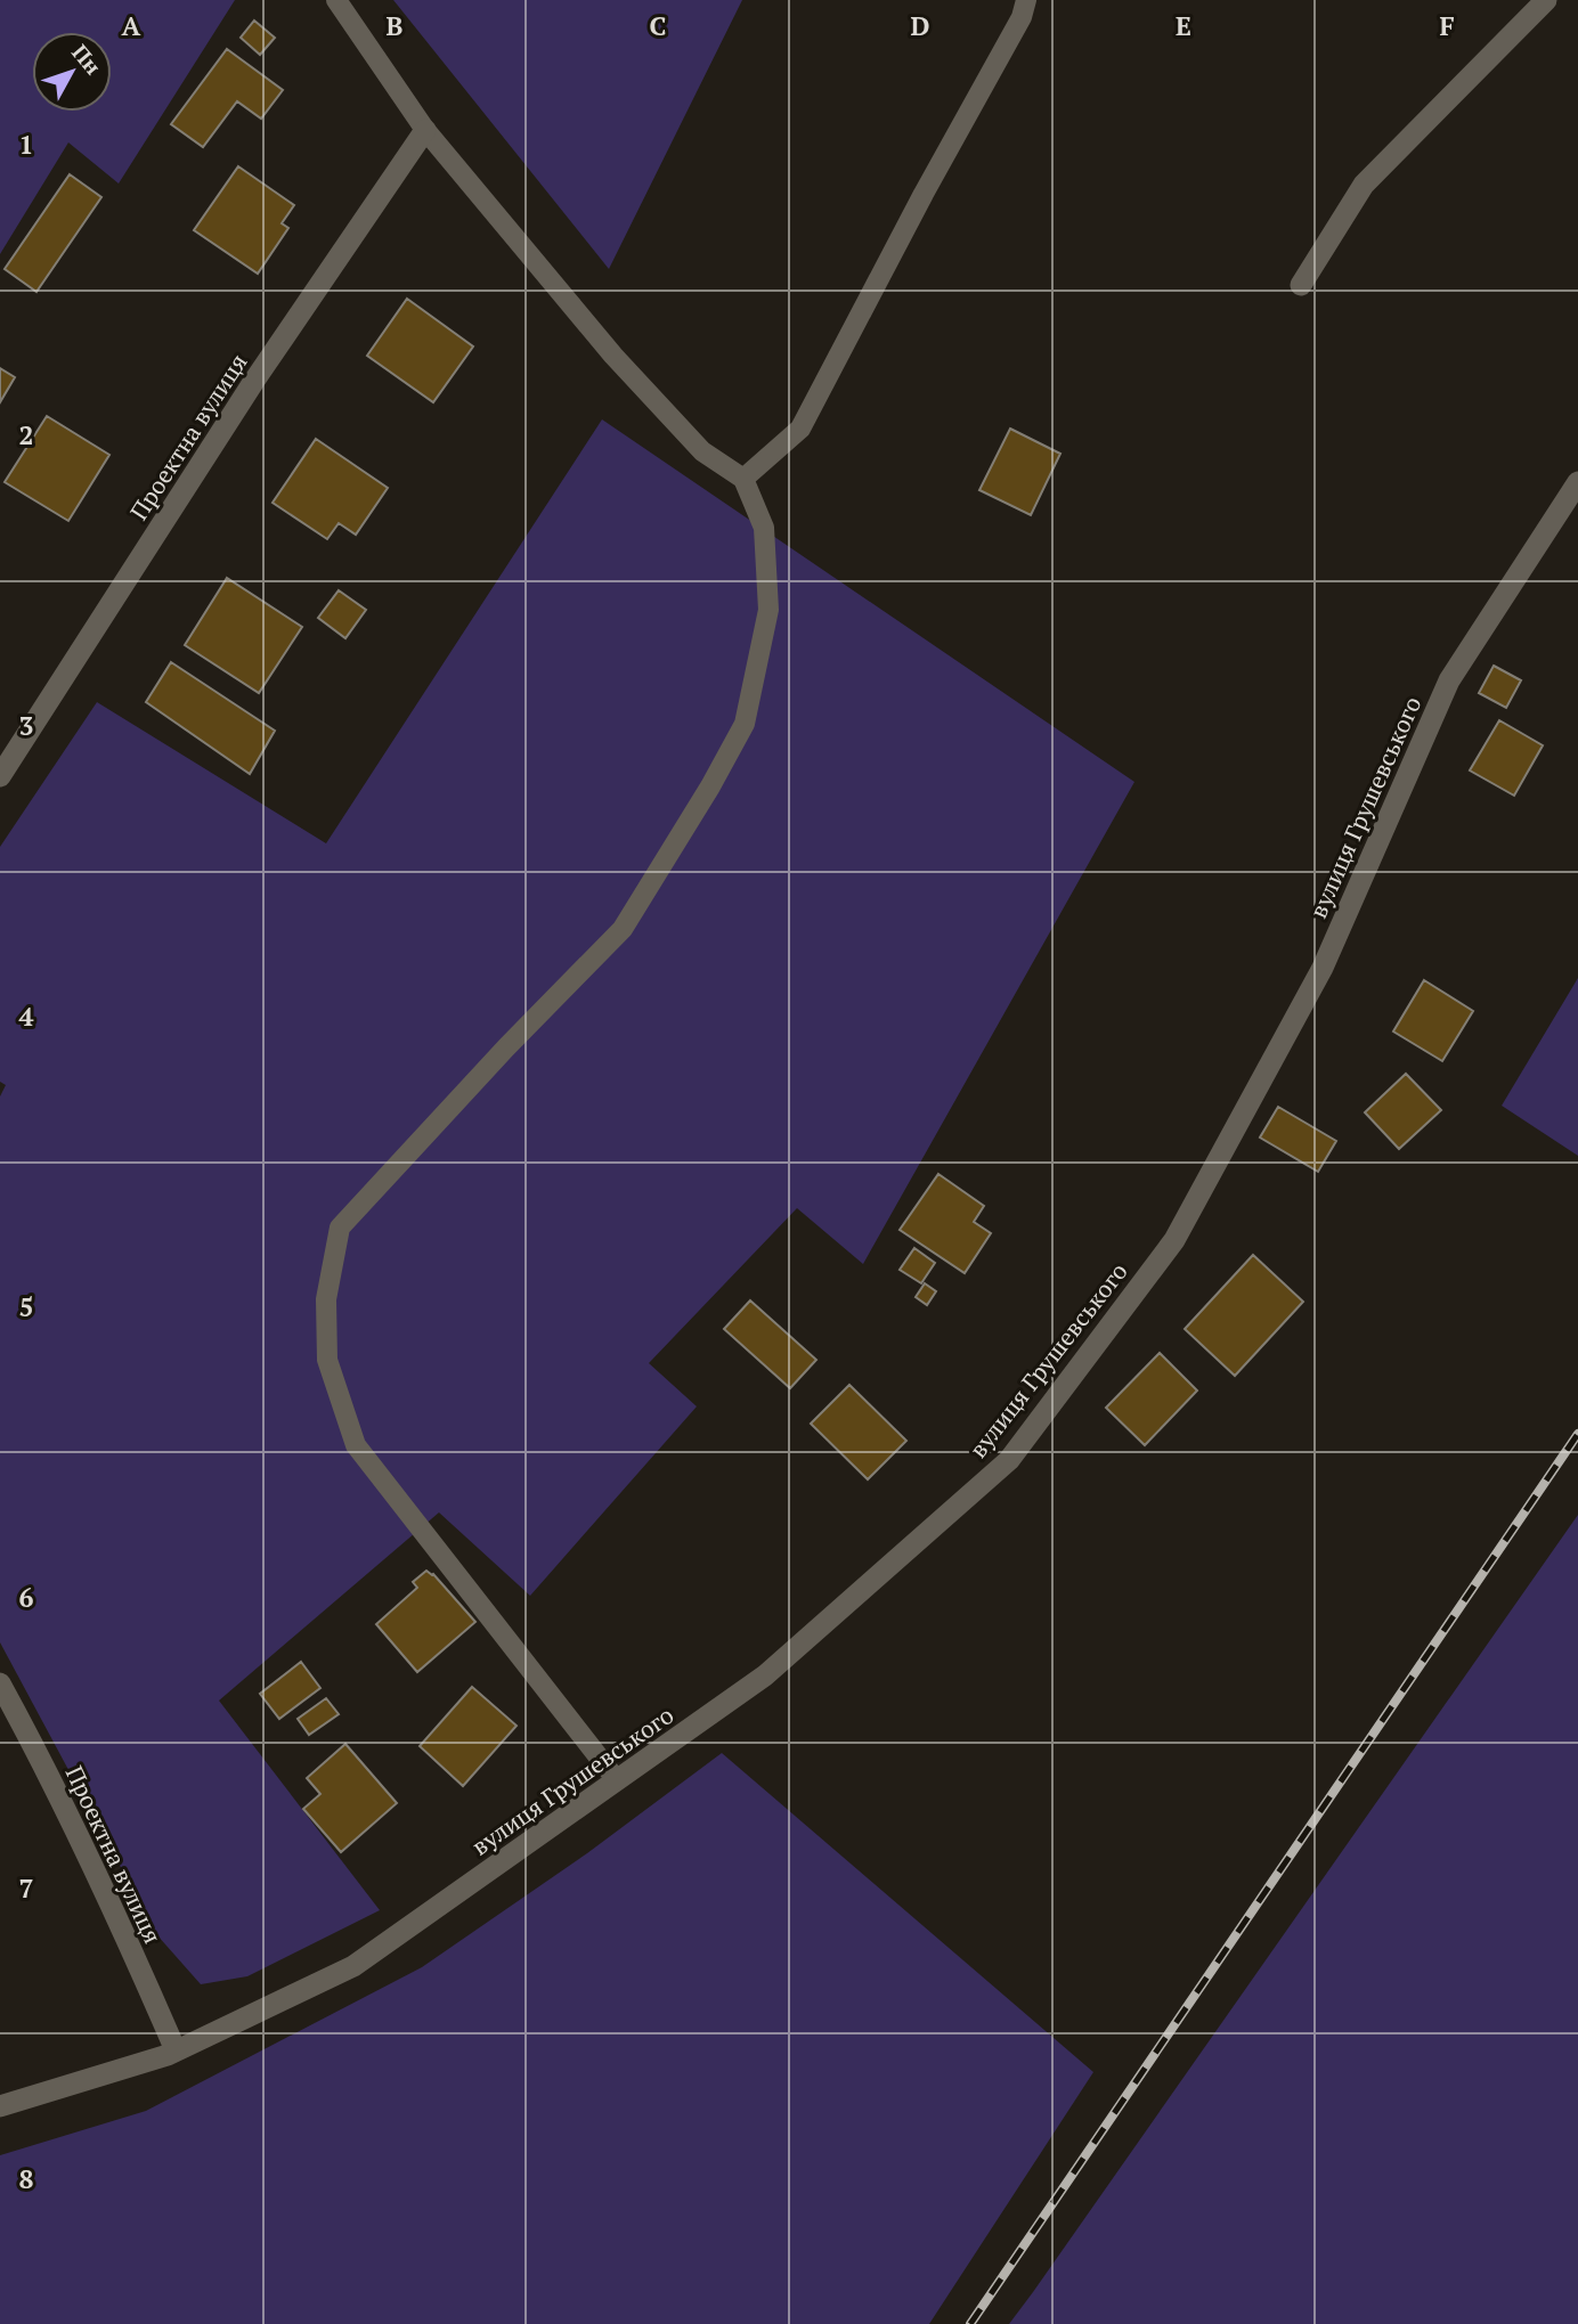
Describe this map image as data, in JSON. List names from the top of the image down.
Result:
{
  "streets": {
    "street": ["Проектна вулиця", "вулиця Грушевського"]
  },
  "crossings": [
    ["Проектна вулиця", "вулиця Грушевського"]
  ],
  "north": "top right",
  "grid": {
    "columns": [
      "A",
      "B",
      "C",
      "D",
      "E",
      "F"
    ],
    "rows": [
      "1",
      "2",
      "3",
      "4",
      "5",
      "6",
      "7",
      "8"
    ]
  }
}
